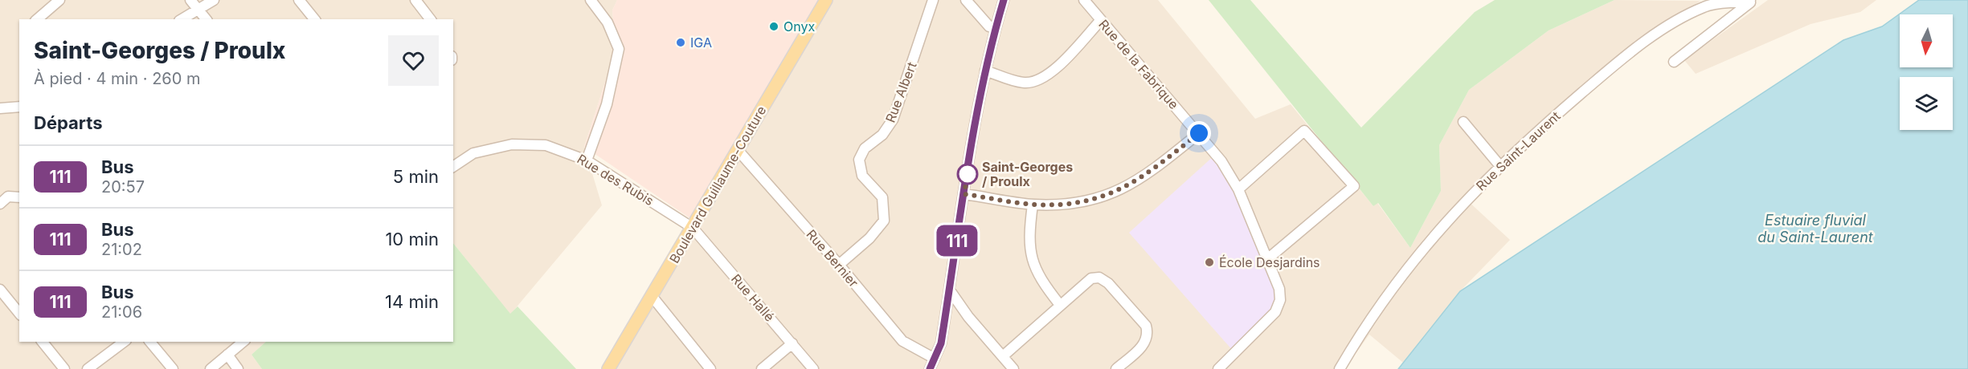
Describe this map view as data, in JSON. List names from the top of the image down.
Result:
{
  "streets": {
    "main road": ["Boulevard Guillaume-Couture"],
    "street": [
      "Rue de la Fabrique",
      "Rue Albert",
      "Rue Saint-Laurent",
      "Rue des Rubis",
      "Rue Bernier",
      "Rue Hallé"
    ]
  },
  "crossings": [
    ["Rue Albert", "Rue Bernier"],
    ["Rue des Rubis", "Boulevard Guillaume-Couture"],
    ["Rue des Rubis", "Rue Hallé"],
    ["Boulevard Guillaume-Couture", "Rue Bernier"],
    ["Boulevard Guillaume-Couture", "Rue Hallé"]
  ],
  "water": ["Estuaire fluvial du Saint-Laurent"],
  "places": [
    "Onyx",
    "IGA",
    "Saint-Georges / Proulx",
    "École Desjardins"
  ],
  "lines": ["bus line 111"],
  "north": "bottom",
  "page": {
    "on_map": "111",
    "heading": [
      ["Saint-Georges / Proulx", "À pied · 4 min · 260 m"],
      "Départs"
    ],
    "list": [
      {
        "mark": "111",
        "name": "Bus",
        "note": "20:57",
        "value": "5 min"
      },
      {
        "mark": "111",
        "name": "Bus",
        "note": "21:02",
        "value": "10 min"
      },
      {
        "mark": "111",
        "name": "Bus",
        "note": "21:06",
        "value": "14 min"
      }
    ]
  }
}
